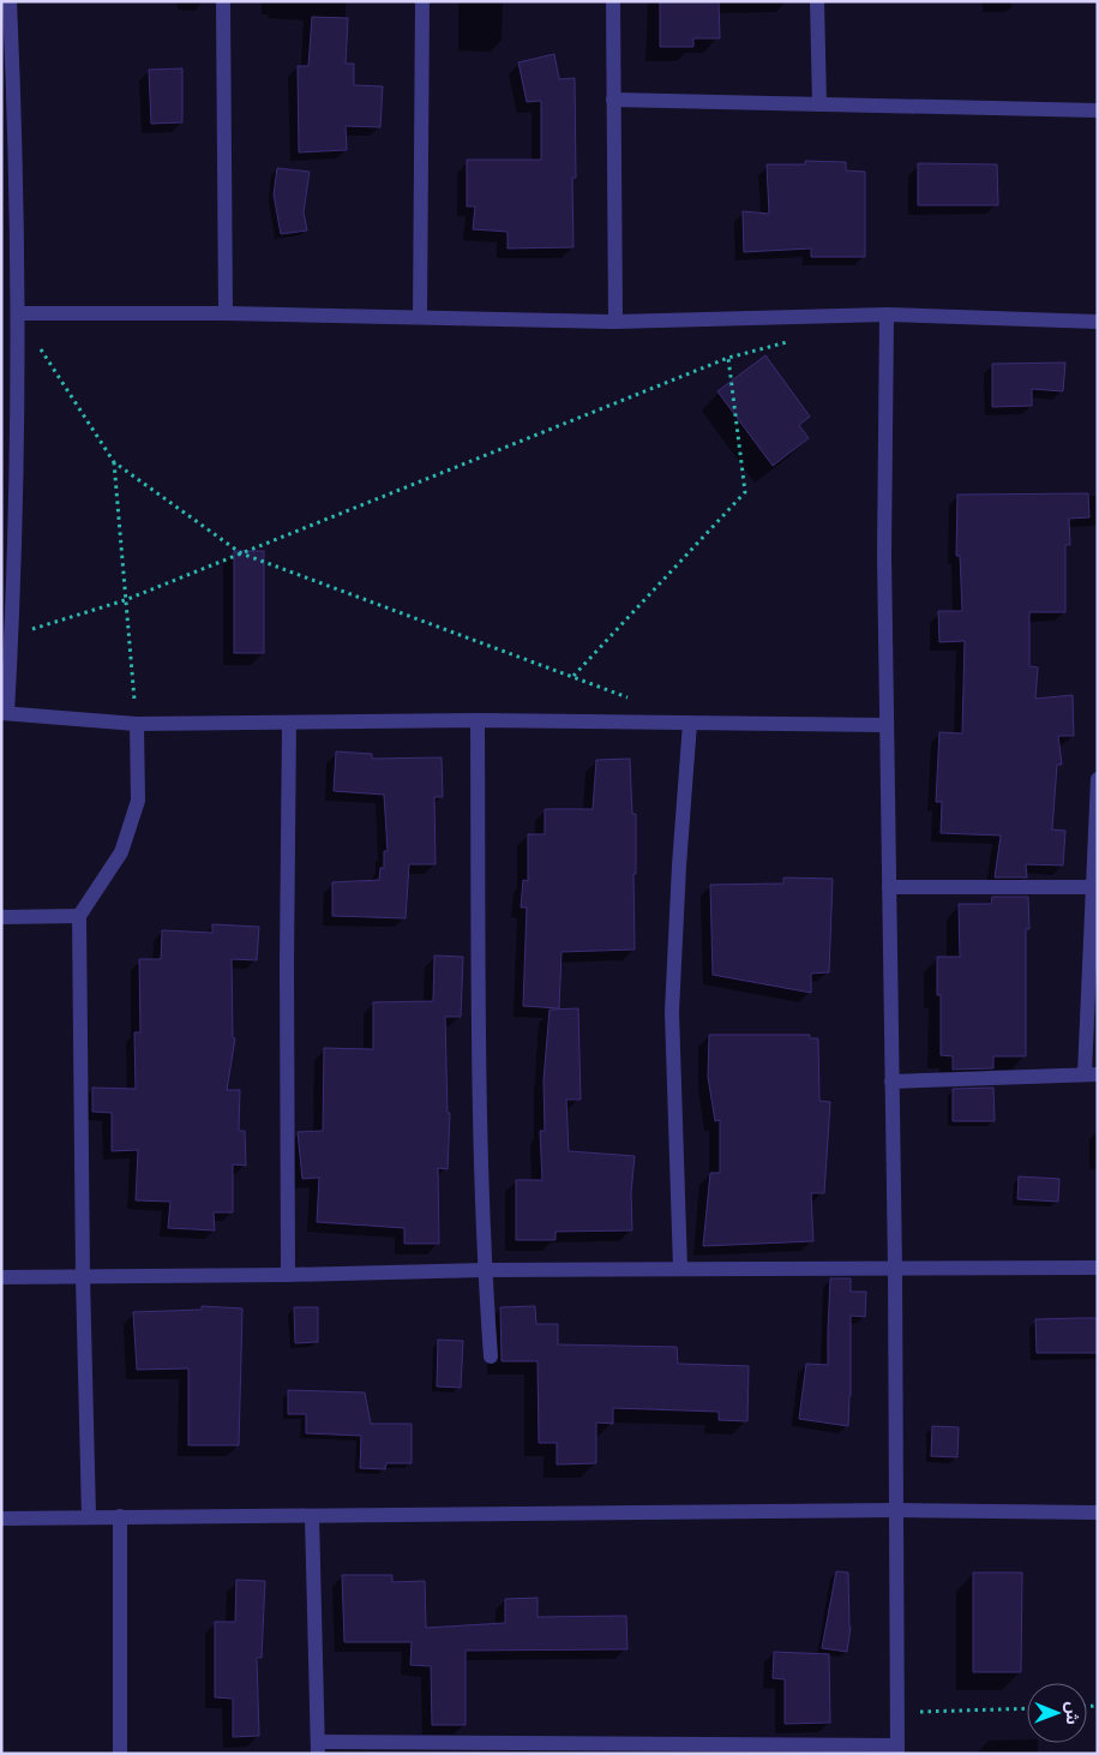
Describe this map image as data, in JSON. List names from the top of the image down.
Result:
{
  "north": "right"
}
